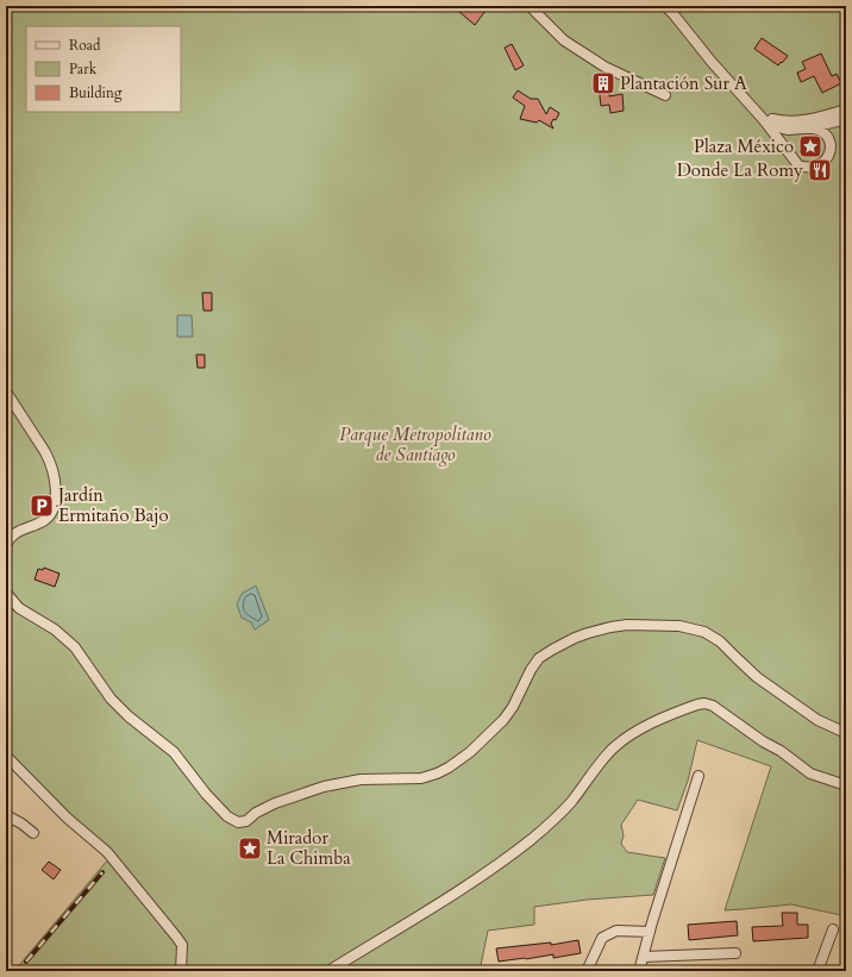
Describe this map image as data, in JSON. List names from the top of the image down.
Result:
{
  "parks": ["Parque Metropolitano de Santiago"],
  "places": {
    "building": ["Plantación Sur A"],
    "place": ["Plaza México", "Mirador La Chimba"],
    "restaurant": ["Donde La Romy"],
    "parking": ["Jardín Ermitaño Bajo"]
  },
  "legend": ["Road", "Park", "Building"]
}
